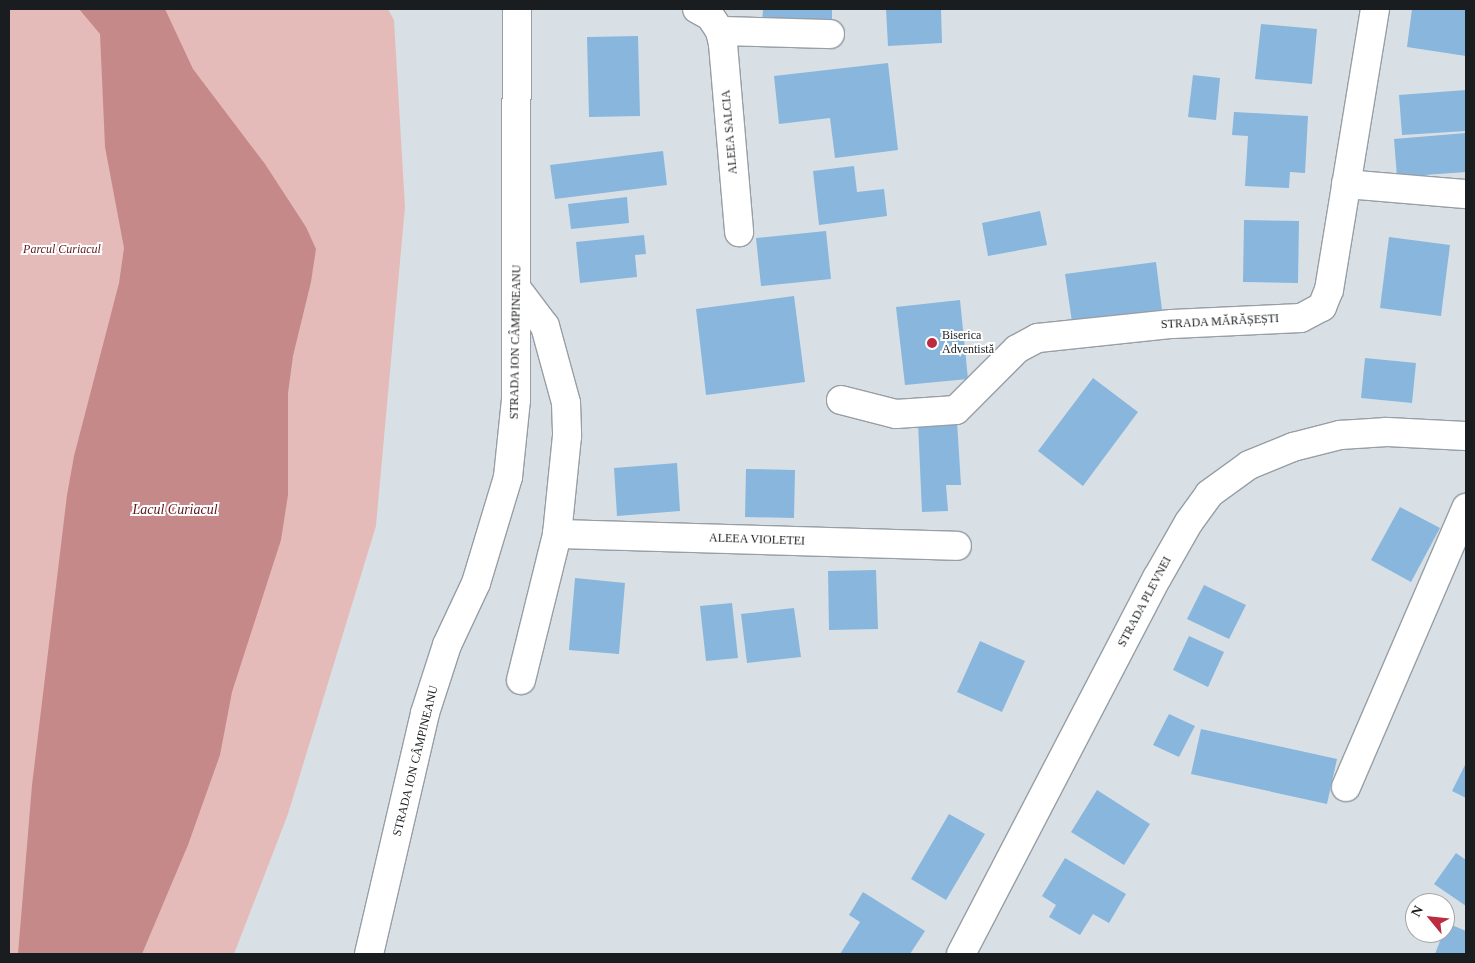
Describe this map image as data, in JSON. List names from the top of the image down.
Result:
{
  "streets": {
    "street": [
      "ALEEA SALCIA",
      "STRADA MĂRĂȘEȘTI",
      "STRADA ION CÂMPINEANU",
      "ALEEA VIOLETEI",
      "STRADA PLEVNEI"
    ]
  },
  "water": ["Lacul Curiacul"],
  "parks": ["Parcul Curiacul"],
  "places": ["Biserica Adventistă"],
  "north": "top left"
}
